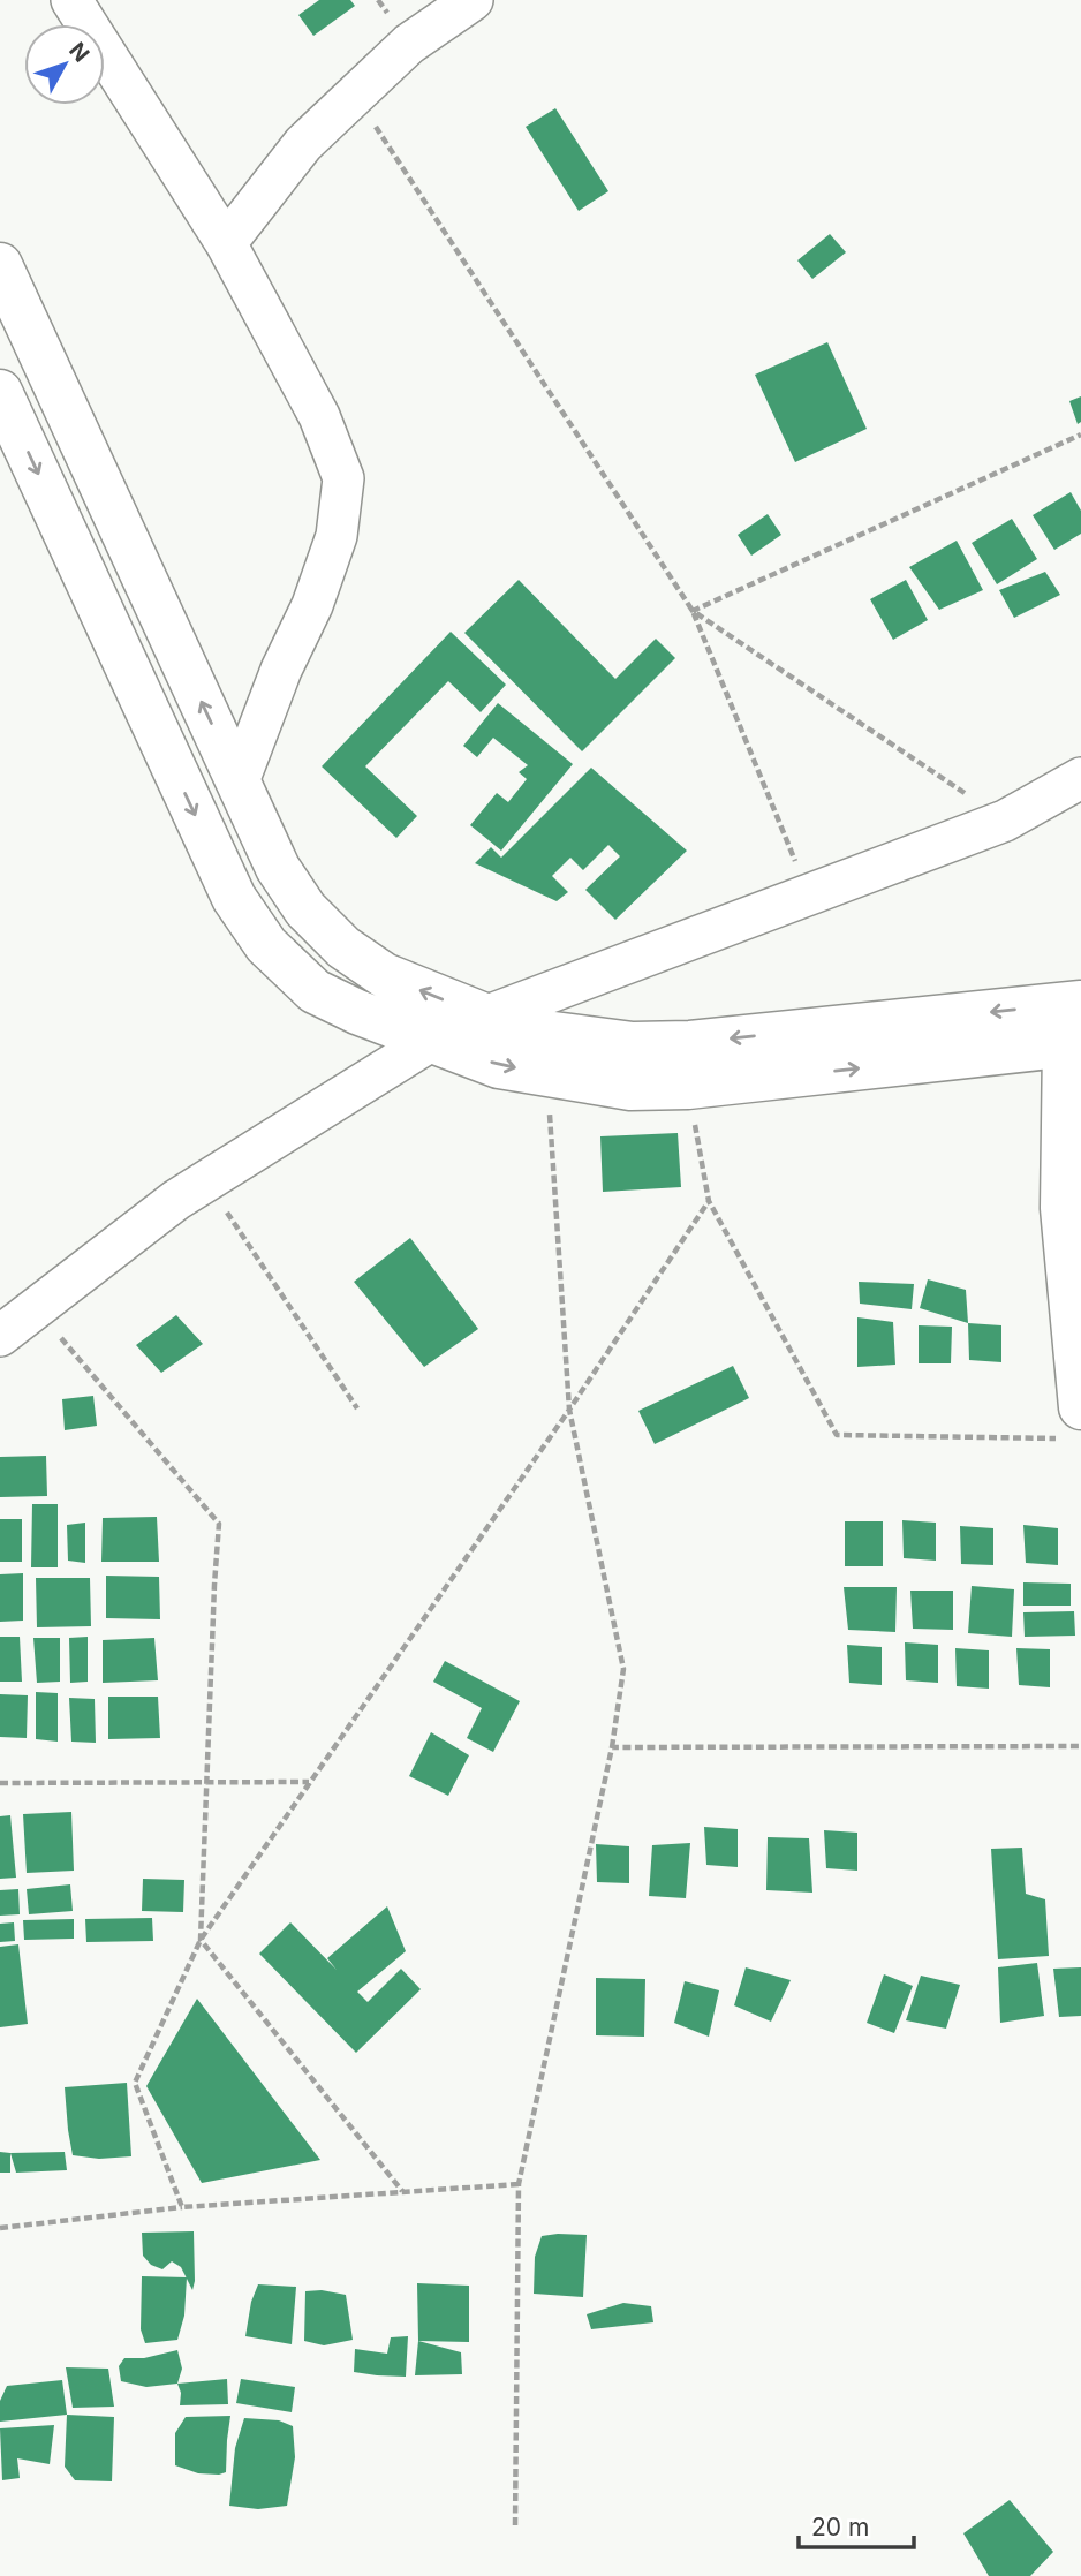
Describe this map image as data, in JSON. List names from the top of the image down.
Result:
{
  "scale_bar": "20 m",
  "north": "top right"
}
